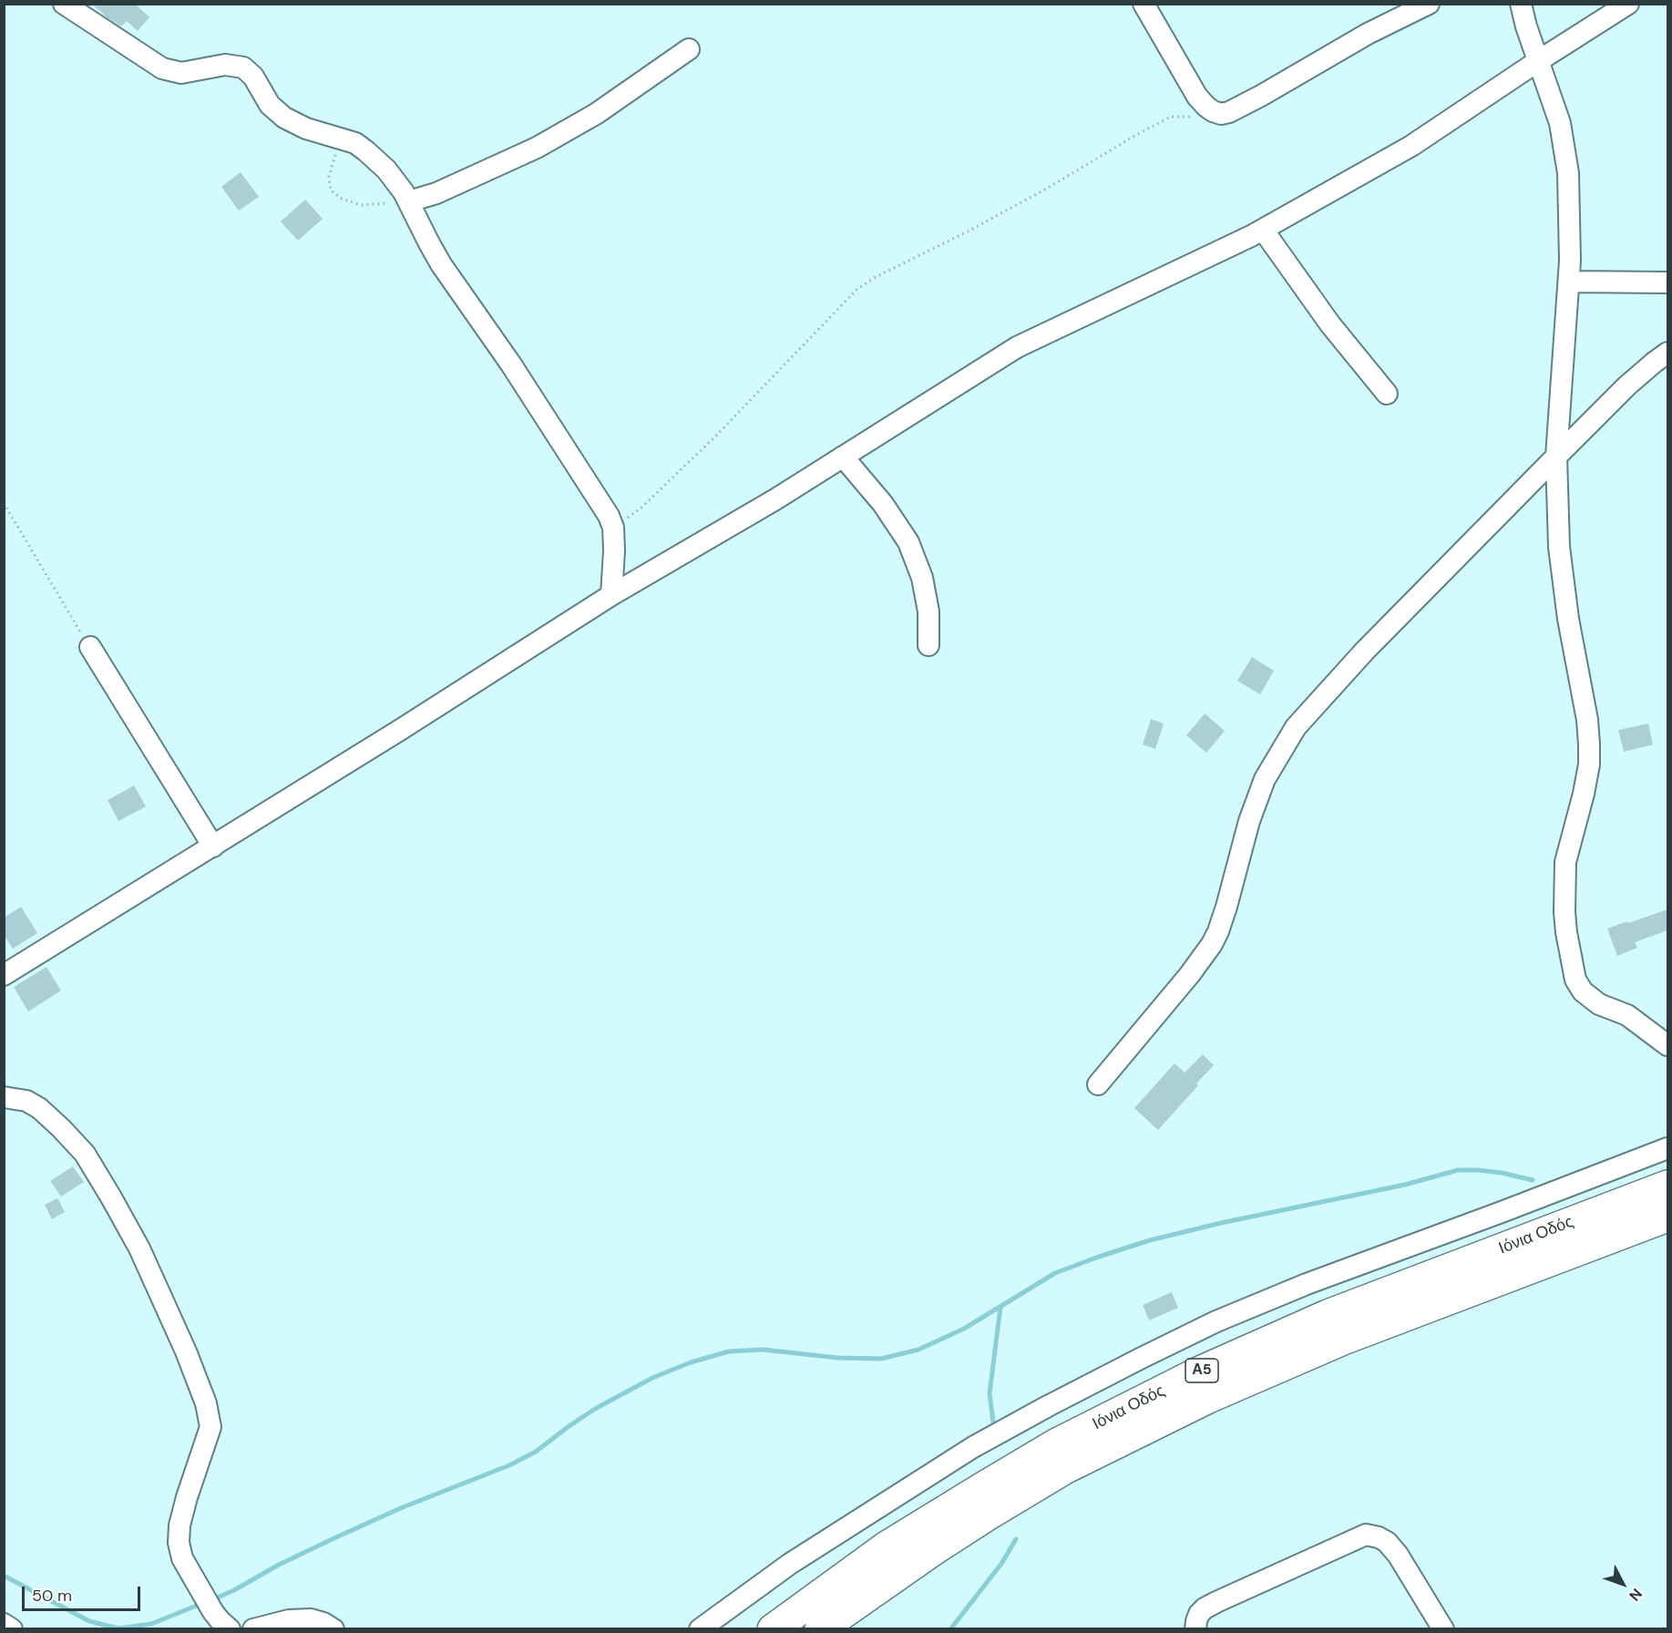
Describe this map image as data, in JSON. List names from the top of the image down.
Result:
{
  "streets": {
    "highway": ["Ιόνια Οδός", "Α5"]
  },
  "scale_bar": "50 m",
  "north": "bottom right"
}
